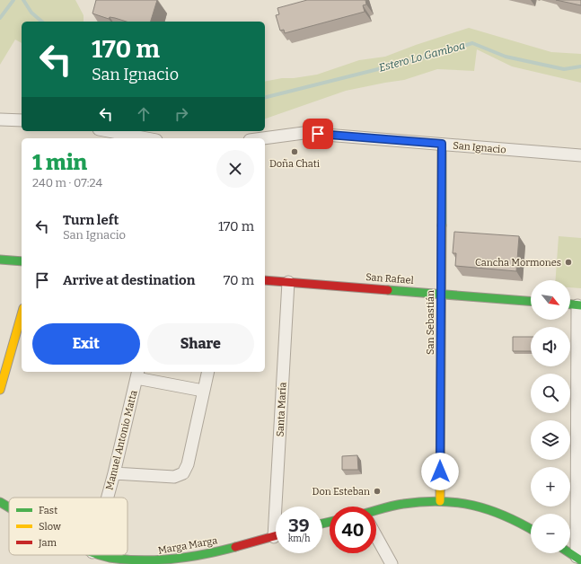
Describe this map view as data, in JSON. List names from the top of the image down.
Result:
{
  "streets": {
    "street": [
      "San Ignacio",
      "San Rafael",
      "San Sebastián",
      "Santa María",
      "Manuel Antonio Matta",
      "Marga Marga"
    ]
  },
  "crossings": [
    ["San Ignacio", "San Sebastián"],
    ["San Rafael", "San Sebastián"],
    ["San Rafael", "Santa María"]
  ],
  "water": ["Estero Lo Gamboa"],
  "places": ["Doña Chati", "Cancha Mormones", "Don Esteban"],
  "legend": ["Fast", "Slow", "Jam"],
  "north": "bottom right",
  "page": {
    "turn": ["170 m", "San Ignacio"],
    "heading": ["1 min", "240 m · 07:24"],
    "list": [
      {
        "name": "Turn left",
        "note": "San Ignacio",
        "value": "170 m"
      },
      {
        "name": "Arrive at destination",
        "value": "70 m"
      }
    ],
    "map_buttons": ["+", "−"],
    "buttons": ["Exit", "Share"],
    "speed": "39 km/h",
    "limit": "40"
  }
}
